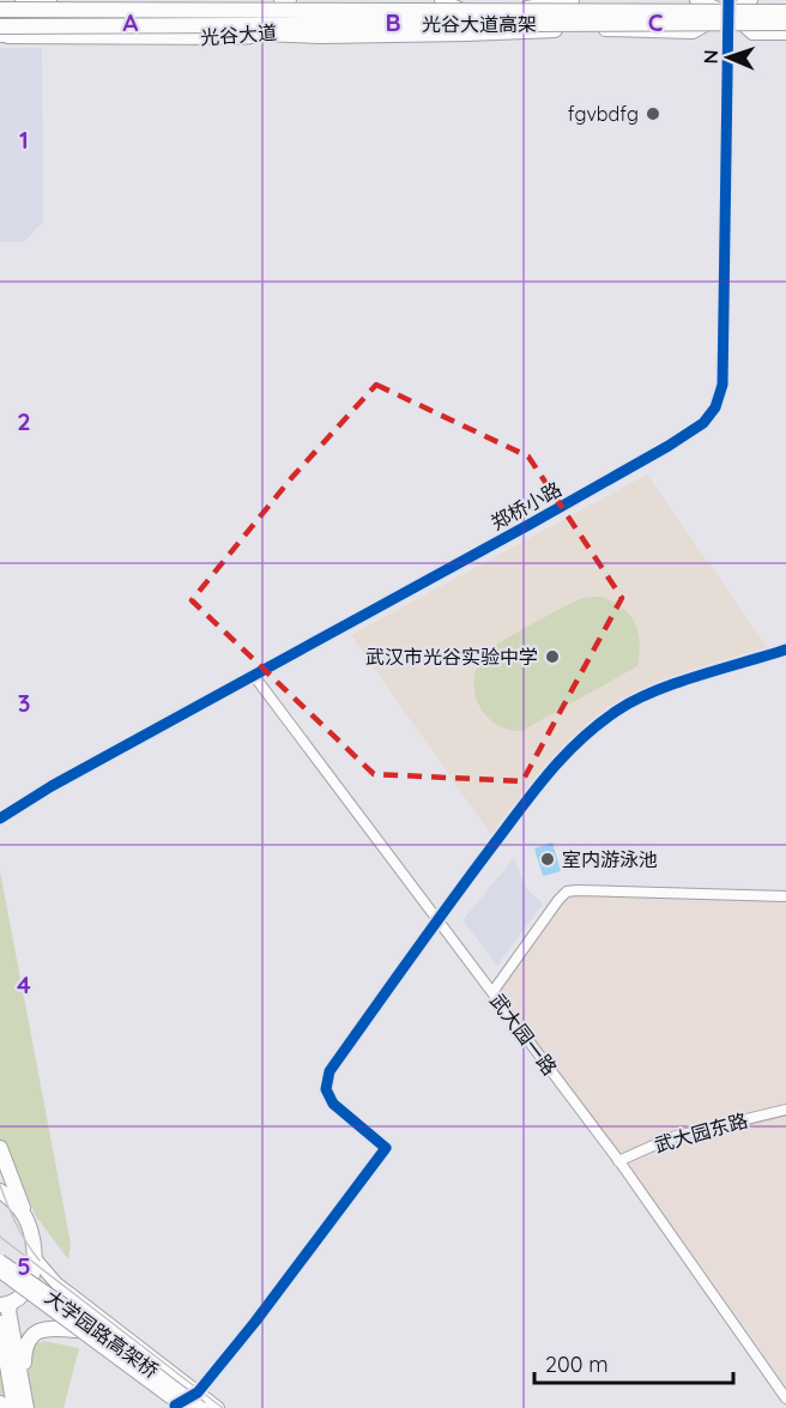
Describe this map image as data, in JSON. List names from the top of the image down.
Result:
{
  "streets": {
    "highway": ["光谷大道高架"],
    "main road": ["光谷大道", "大学园路高架桥"],
    "street": ["郑桥小路", "武大园一路", "武大园东路"]
  },
  "crossings": [
    ["光谷大道高架", "光谷大道"],
    ["郑桥小路", "武大园一路"],
    ["武大园一路", "武大园东路"]
  ],
  "places": ["fgvbdfg", "武汉市光谷实验中学", "室内游泳池"],
  "scale_bar": "200 m",
  "north": "left",
  "grid": {
    "columns": ["A", "B", "C"],
    "rows": [
      "1",
      "2",
      "3",
      "4",
      "5"
    ]
  }
}
